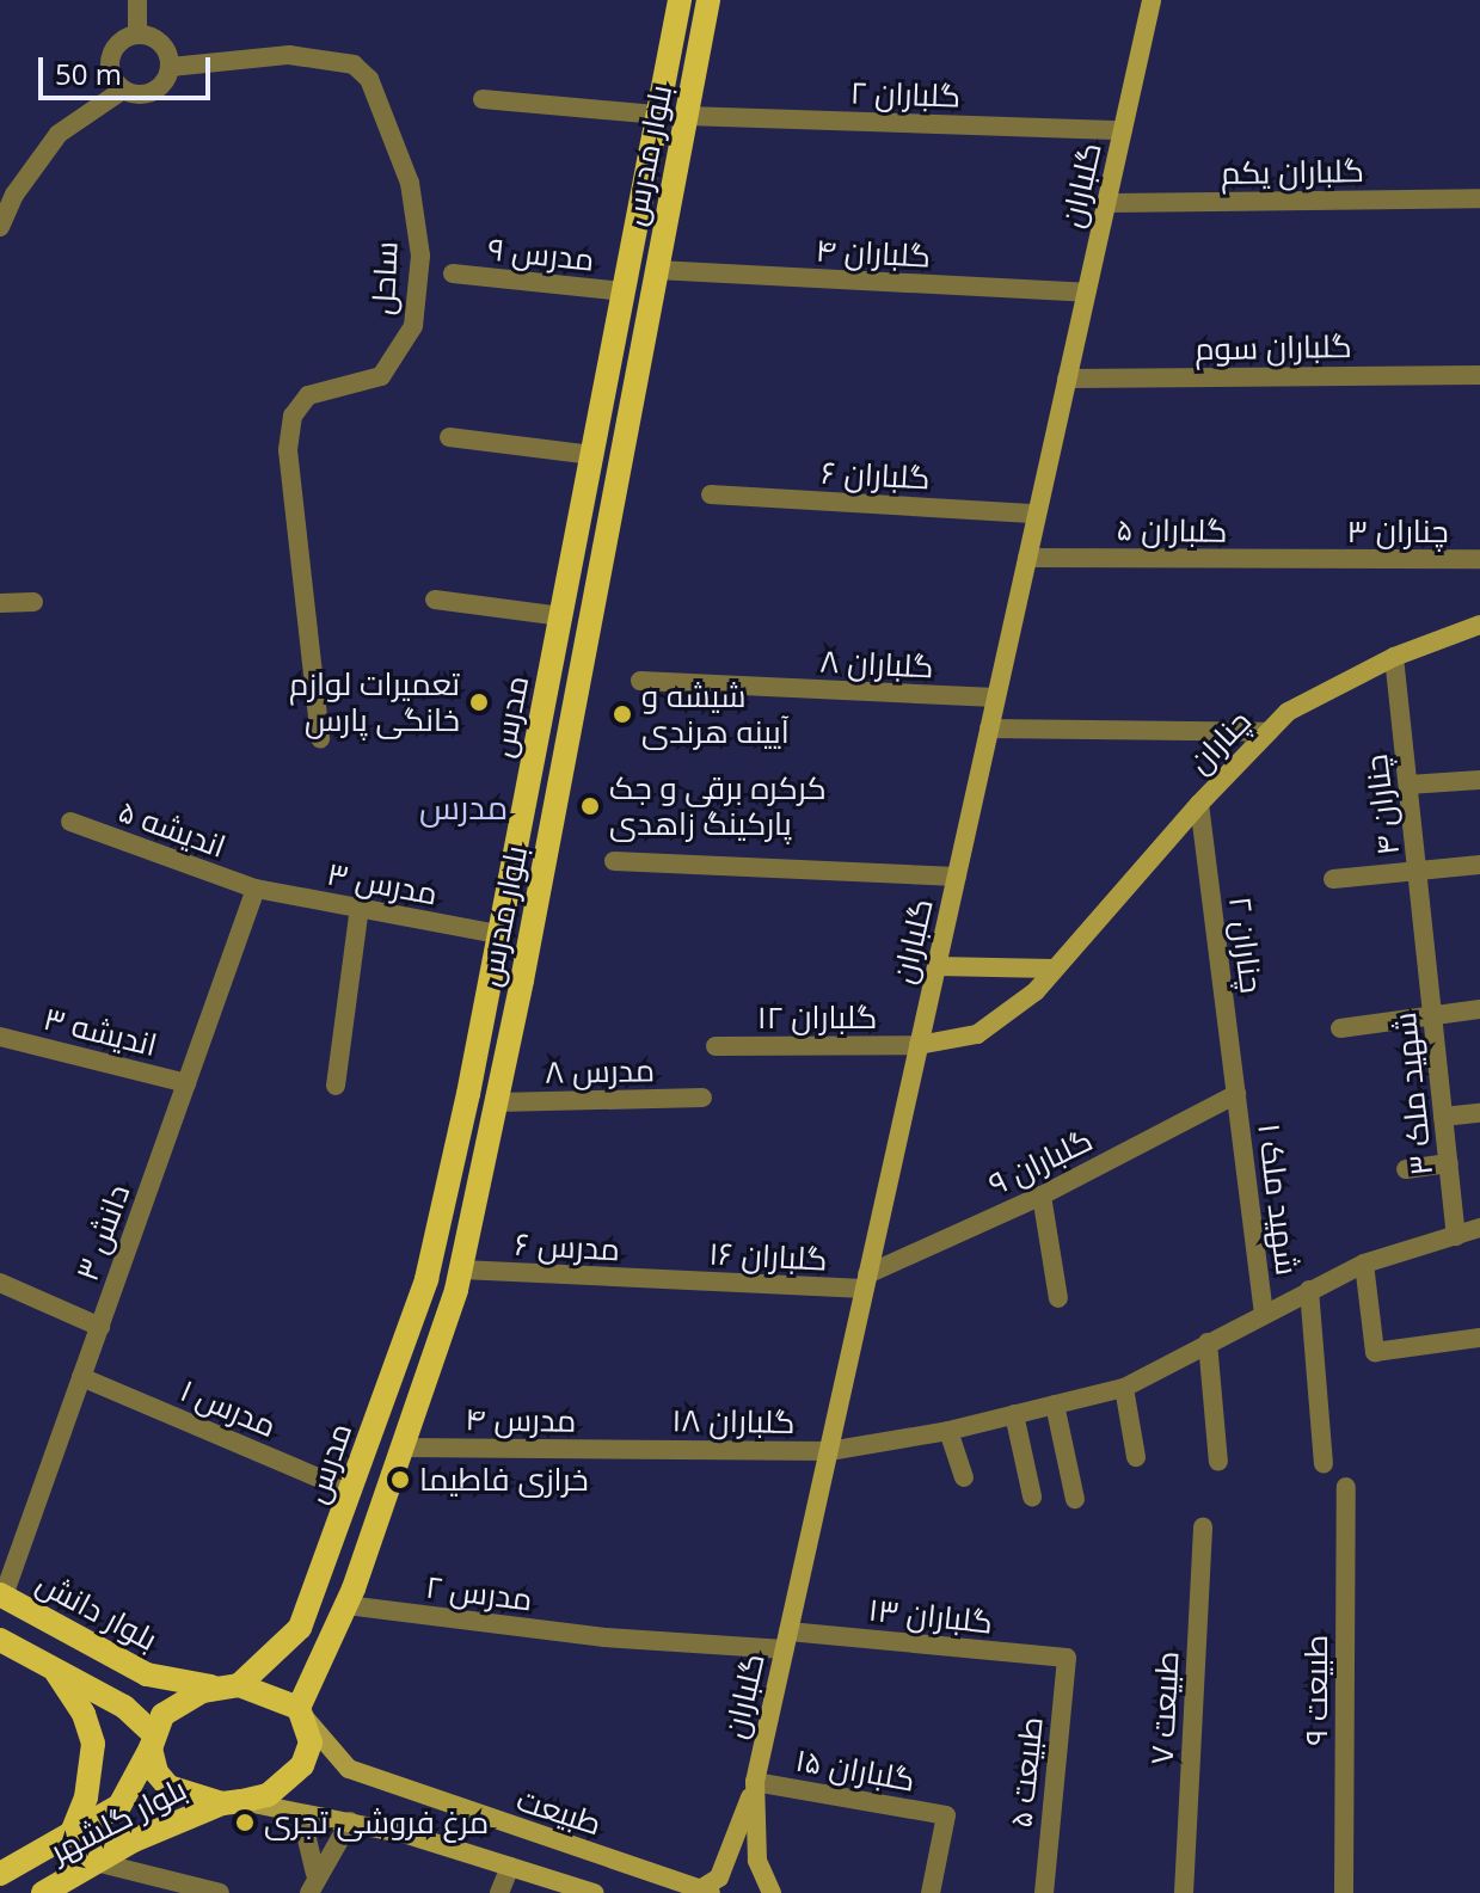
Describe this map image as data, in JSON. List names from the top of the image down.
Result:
{
  "streets": {
    "main road": [
      "بلوار مدرس",
      "مدرس",
      "بلوار دانش",
      "بلوار گلشهر"
    ],
    "street": [
      "گلباران ۲",
      "گلباران یکم",
      "گلباران",
      "گلباران ۴",
      "مدرس ۹",
      "ساحل",
      "گلباران سوم",
      "گلباران ۶",
      "گلباران ۵",
      "چناران ۳",
      "گلباران ۸",
      "چناران",
      "۴ چناران",
      "اندیشه ۵",
      "مدرس ۳",
      "۲ چناران",
      "گلباران ۱۲",
      "اندیشه ۳",
      "مدرس ۸",
      "۳ شهید ملک",
      "۹ گلباران",
      "۱ شهید ملک",
      "دانش ۳",
      "مدرس ۶",
      "گلباران ۱۶",
      "مدرس ۱",
      "مدرس ۴",
      "گلباران ۱۸",
      "مدرس ۲",
      "۱۳ گلباران",
      "طبیعت ۹",
      "طبیعت ۷",
      "گلباران ۱۵",
      "۵ طبیعت",
      "طبیعت"
    ]
  },
  "crossings": [
    ["گلباران ۲", "بلوار مدرس"],
    ["گلباران ۲", "گلباران"],
    ["بلوار مدرس", "گلباران ۴"],
    ["بلوار مدرس", "مدرس"],
    ["بلوار مدرس", "مدرس ۸"],
    ["بلوار مدرس", "مدرس ۶"],
    ["بلوار مدرس", "مدرس ۴"],
    ["بلوار مدرس", "مدرس ۲"],
    ["بلوار مدرس", "بلوار دانش"],
    ["بلوار مدرس", "طبیعت"],
    ["بلوار مدرس", "بلوار گلشهر"],
    ["گلباران یکم", "گلباران"],
    ["گلباران", "گلباران ۴"],
    ["گلباران", "گلباران سوم"],
    ["گلباران", "گلباران ۶"],
    ["گلباران", "گلباران ۵"],
    ["گلباران", "گلباران ۸"],
    ["گلباران", "چناران"],
    ["گلباران", "گلباران ۱۲"],
    ["گلباران", "۹ گلباران"],
    ["گلباران", "گلباران ۱۶"],
    ["گلباران", "گلباران ۱۸"],
    ["گلباران", "مدرس ۲"],
    ["گلباران", "۱۳ گلباران"],
    ["گلباران", "گلباران ۱۵"],
    ["مدرس ۹", "مدرس"],
    ["گلباران ۵", "چناران ۳"],
    ["مدرس", "مدرس ۳"],
    ["مدرس", "مدرس ۱"],
    ["مدرس", "بلوار دانش"],
    ["مدرس", "طبیعت"],
    ["مدرس", "بلوار گلشهر"],
    ["چناران", "۴ چناران"],
    ["چناران", "۲ چناران"],
    ["چناران", "گلباران ۱۲"],
    ["۴ چناران", "۳ شهید ملک"],
    ["اندیشه ۵", "مدرس ۳"],
    ["اندیشه ۵", "دانش ۳"],
    ["مدرس ۳", "دانش ۳"],
    ["۲ چناران", "۹ گلباران"],
    ["۲ چناران", "۱ شهید ملک"],
    ["اندیشه ۳", "دانش ۳"],
    ["۳ شهید ملک", "گلباران ۱۸"],
    ["۹ گلباران", "۱ شهید ملک"],
    ["۹ گلباران", "گلباران ۱۶"],
    ["۱ شهید ملک", "گلباران ۱۸"],
    ["دانش ۳", "مدرس ۱"],
    ["دانش ۳", "بلوار دانش"],
    ["مدرس ۶", "گلباران ۱۶"],
    ["مدرس ۴", "گلباران ۱۸"],
    ["مدرس ۲", "۱۳ گلباران"],
    ["بلوار دانش", "طبیعت"],
    ["بلوار دانش", "بلوار گلشهر"],
    ["۱۳ گلباران", "۵ طبیعت"],
    ["طبیعت", "بلوار گلشهر"]
  ],
  "districts": ["مدرس"],
  "places": [
    "تعمیرات لوازم خانگی پارس",
    "شیشه و آیینه هرندی",
    "کرکره برقی و جک پارکینگ زاهدی",
    "خرازی فاطیما",
    "مرغ فروشی تجری"
  ],
  "scale_bar": "50 m"
}
